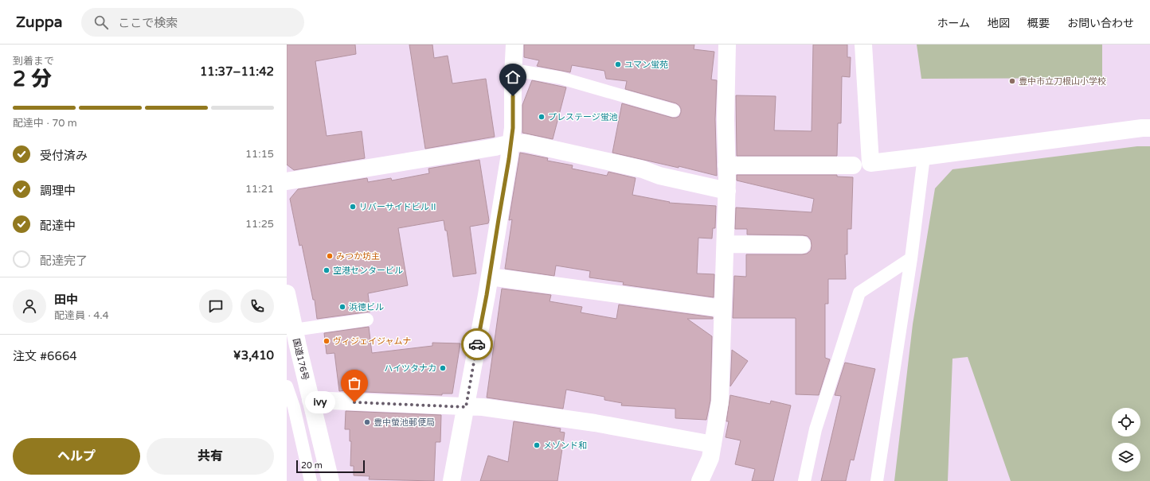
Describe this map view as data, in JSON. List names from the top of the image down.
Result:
{
  "streets": {
    "main road": ["国道176号"]
  },
  "places": [
    "ユマン蛍苑",
    "豊中市立刀根山小学校",
    "プレステージ蛍池",
    "リバーサイドビルⅡ",
    "みつか坊主",
    "空港センタービル",
    "浜徳ビル",
    "ヴィジェイジャムナ",
    "ハイツタナカ",
    "ivy",
    "豊中螢池郵便局",
    "メゾンド和"
  ],
  "scale_bar": "20 m",
  "page": {
    "header": "Zuppa",
    "search": "ここで検索",
    "nav": [
      "ホーム",
      "地図",
      "概要",
      "お問い合わせ"
    ],
    "heading": ["2 分", "到着まで", "11:37–11:42"],
    "panel": [
      "田中",
      "配達員 · 4.4",
      "注文 #6664",
      "¥3,410"
    ],
    "bar": "配達中 · 70 m",
    "list": [
      ["受付済み", "11:15"],
      ["調理中", "11:21"],
      ["配達中", "11:25"],
      "配達完了"
    ],
    "bubble": "ivy",
    "buttons": ["ヘルプ", "共有"],
    "scale": "20 m"
  }
}
